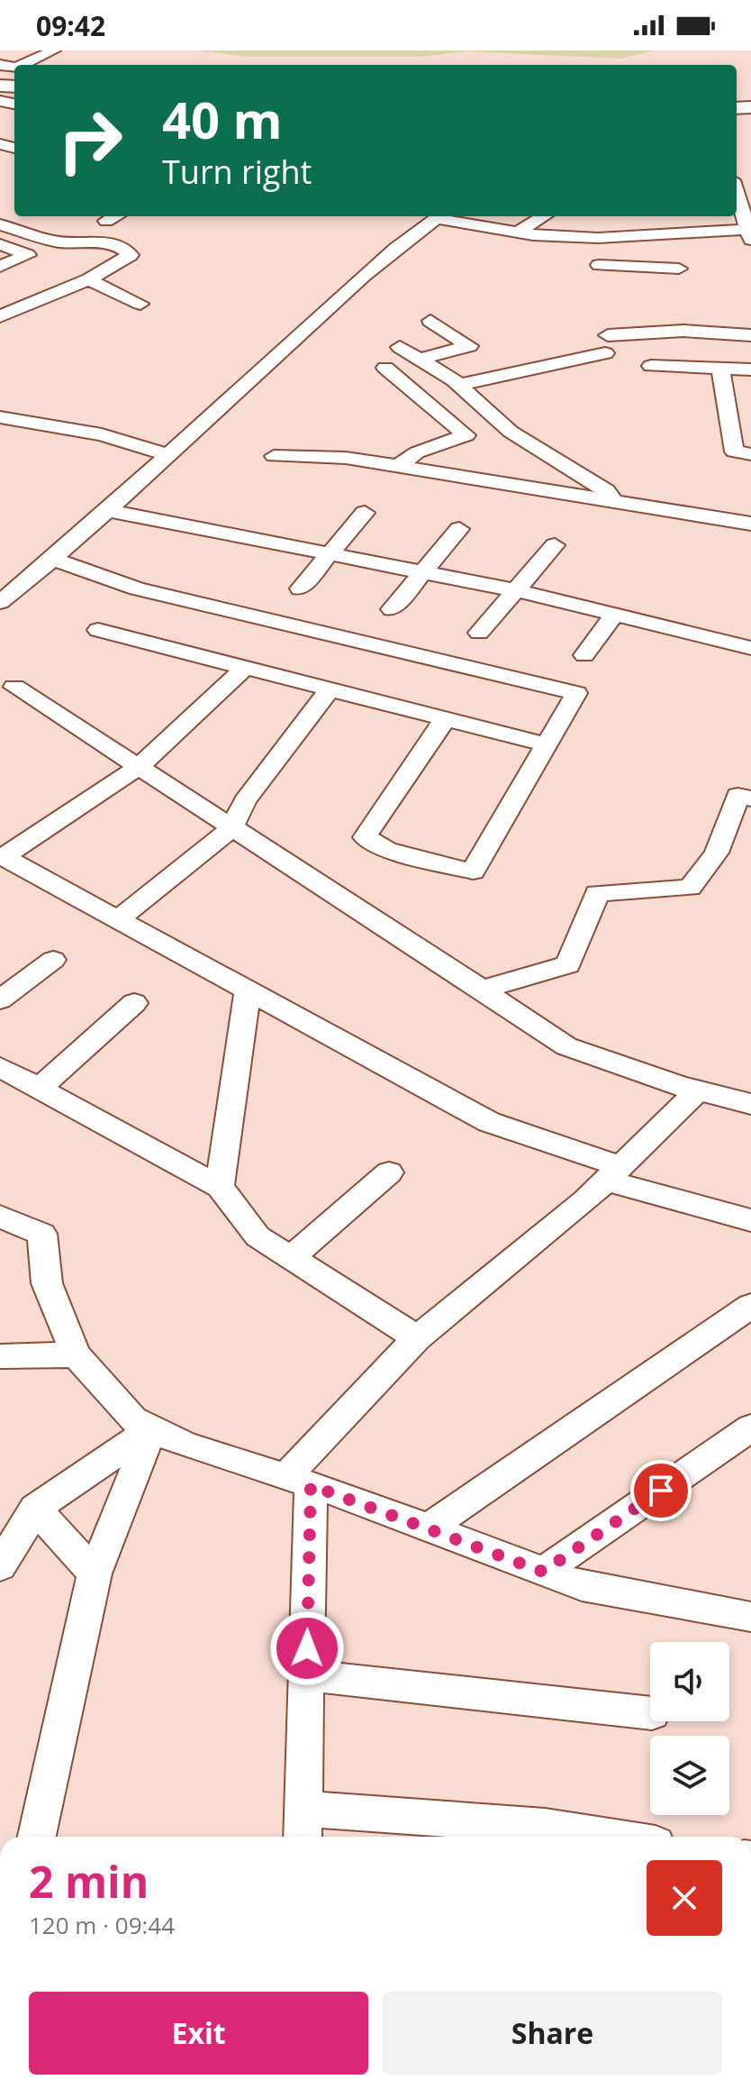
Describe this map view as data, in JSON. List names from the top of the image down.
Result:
{
  "page": {
    "status": "09:42",
    "turn": ["40 m", "Turn right"],
    "heading": ["2 min", "120 m · 09:44"],
    "buttons": ["Exit", "Share"]
  }
}
